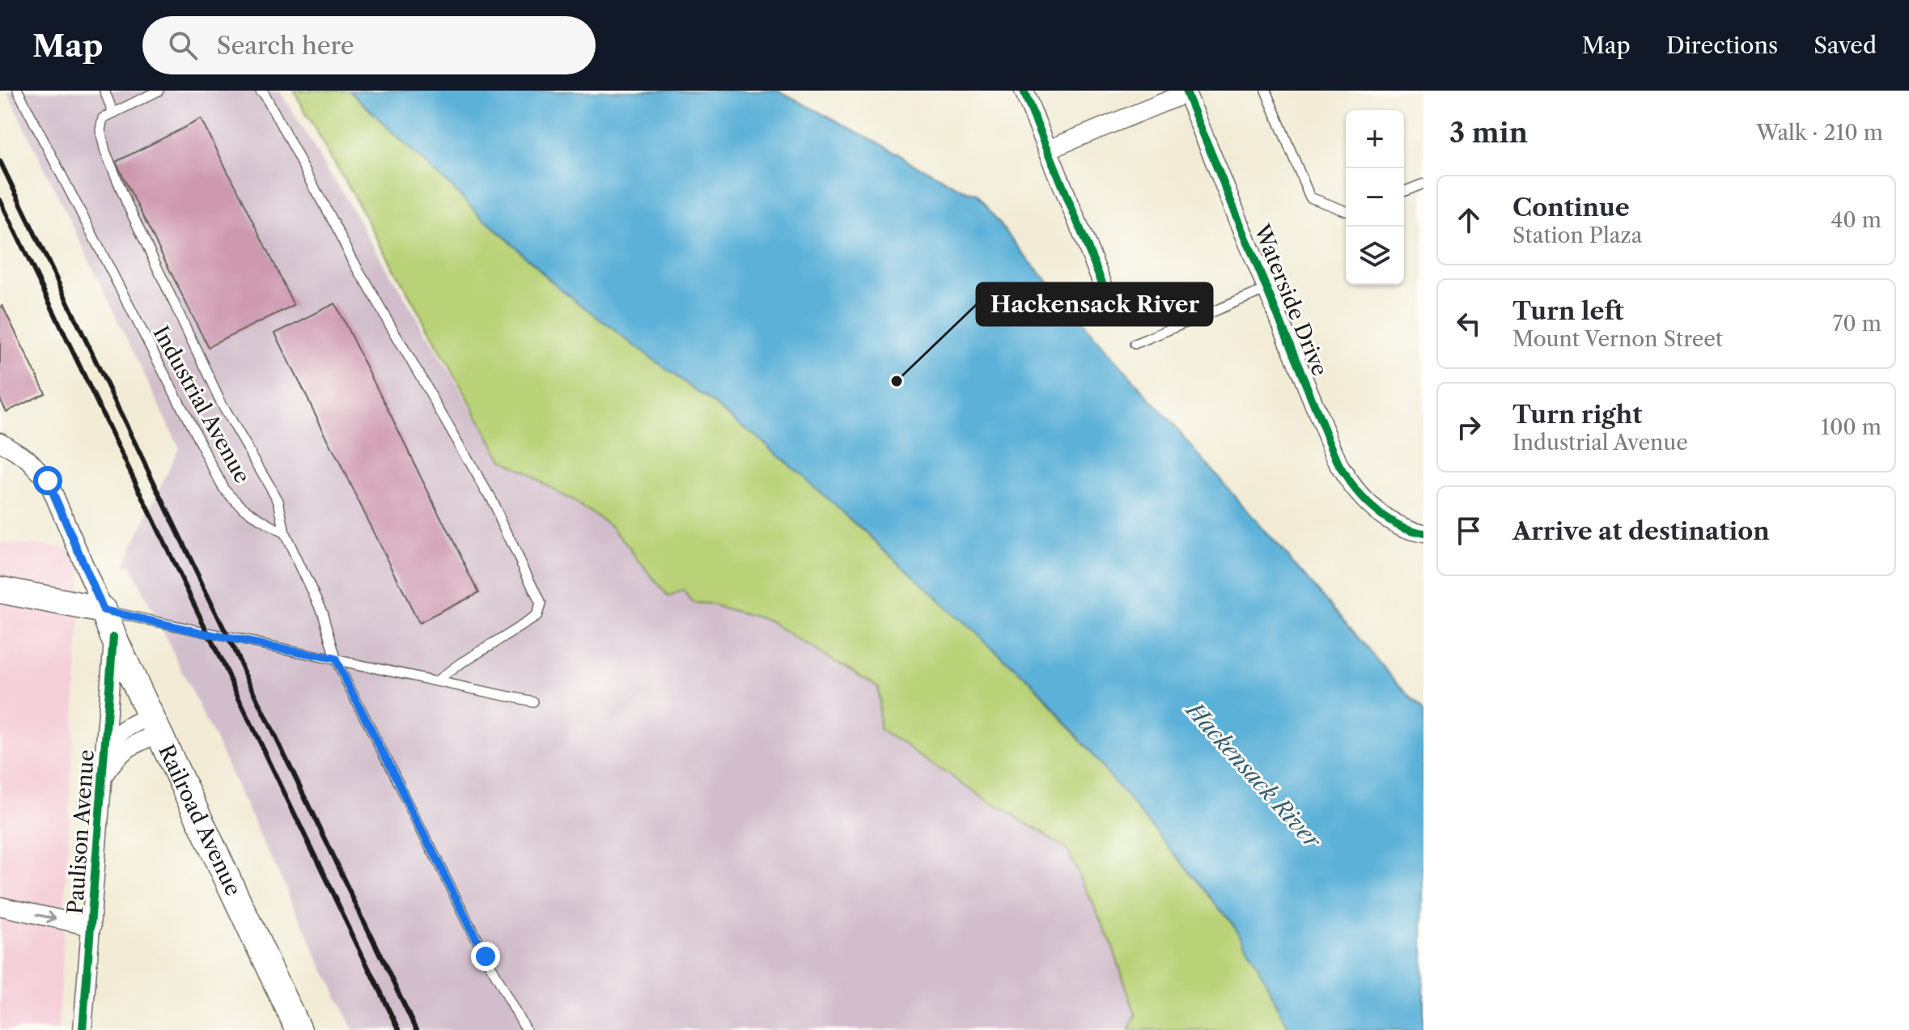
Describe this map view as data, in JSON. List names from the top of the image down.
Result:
{
  "streets": {
    "main road": ["Railroad Avenue"],
    "street": ["Waterside Drive", "Paulison Avenue"],
    "lane": ["Industrial Avenue"]
  },
  "crossings": [
    ["Railroad Avenue", "Paulison Avenue"]
  ],
  "water": ["Hackensack River"],
  "places": ["Hackensack River"],
  "page": {
    "header": "Map",
    "search": "Search here",
    "nav": ["Map", "Directions", "Saved"],
    "heading": ["3 min", "Walk · 210 m"],
    "map_buttons": ["+", "−"],
    "list": [
      ["Continue", "Station Plaza", "40 m"],
      ["Turn left", "Mount Vernon Street", "70 m"],
      ["Turn right", "Industrial Avenue", "100 m"],
      "Arrive at destination"
    ]
  }
}
